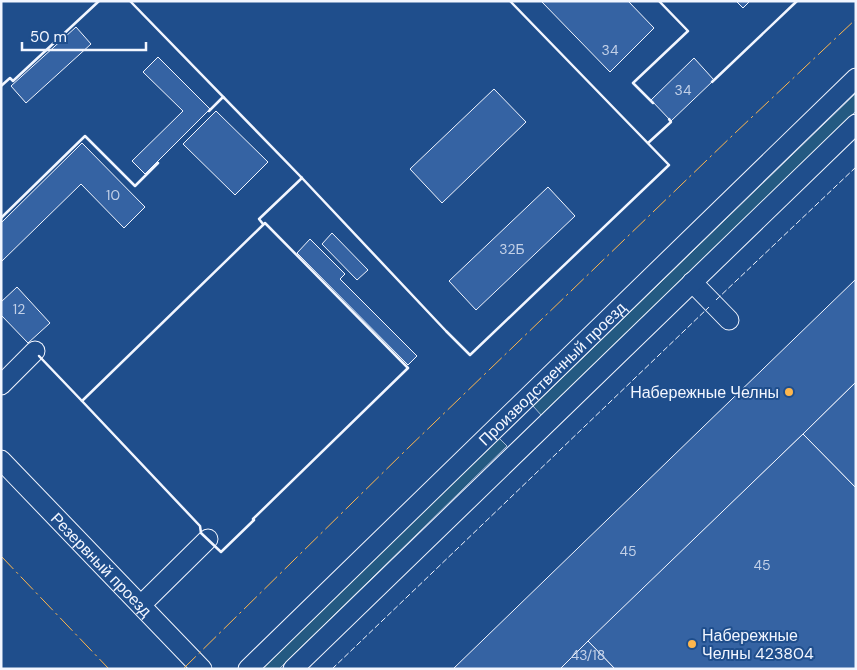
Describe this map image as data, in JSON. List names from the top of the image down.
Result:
{
  "streets": {
    "street": ["Производственный проезд", "Резервный проезд"]
  },
  "places": ["Набережные Челны", "Набережные Челны 423804"],
  "house_numbers": [
    "34",
    "34",
    "10",
    "32Б",
    "12",
    "45",
    "45",
    "43/18"
  ],
  "scale_bar": "50 m"
}
